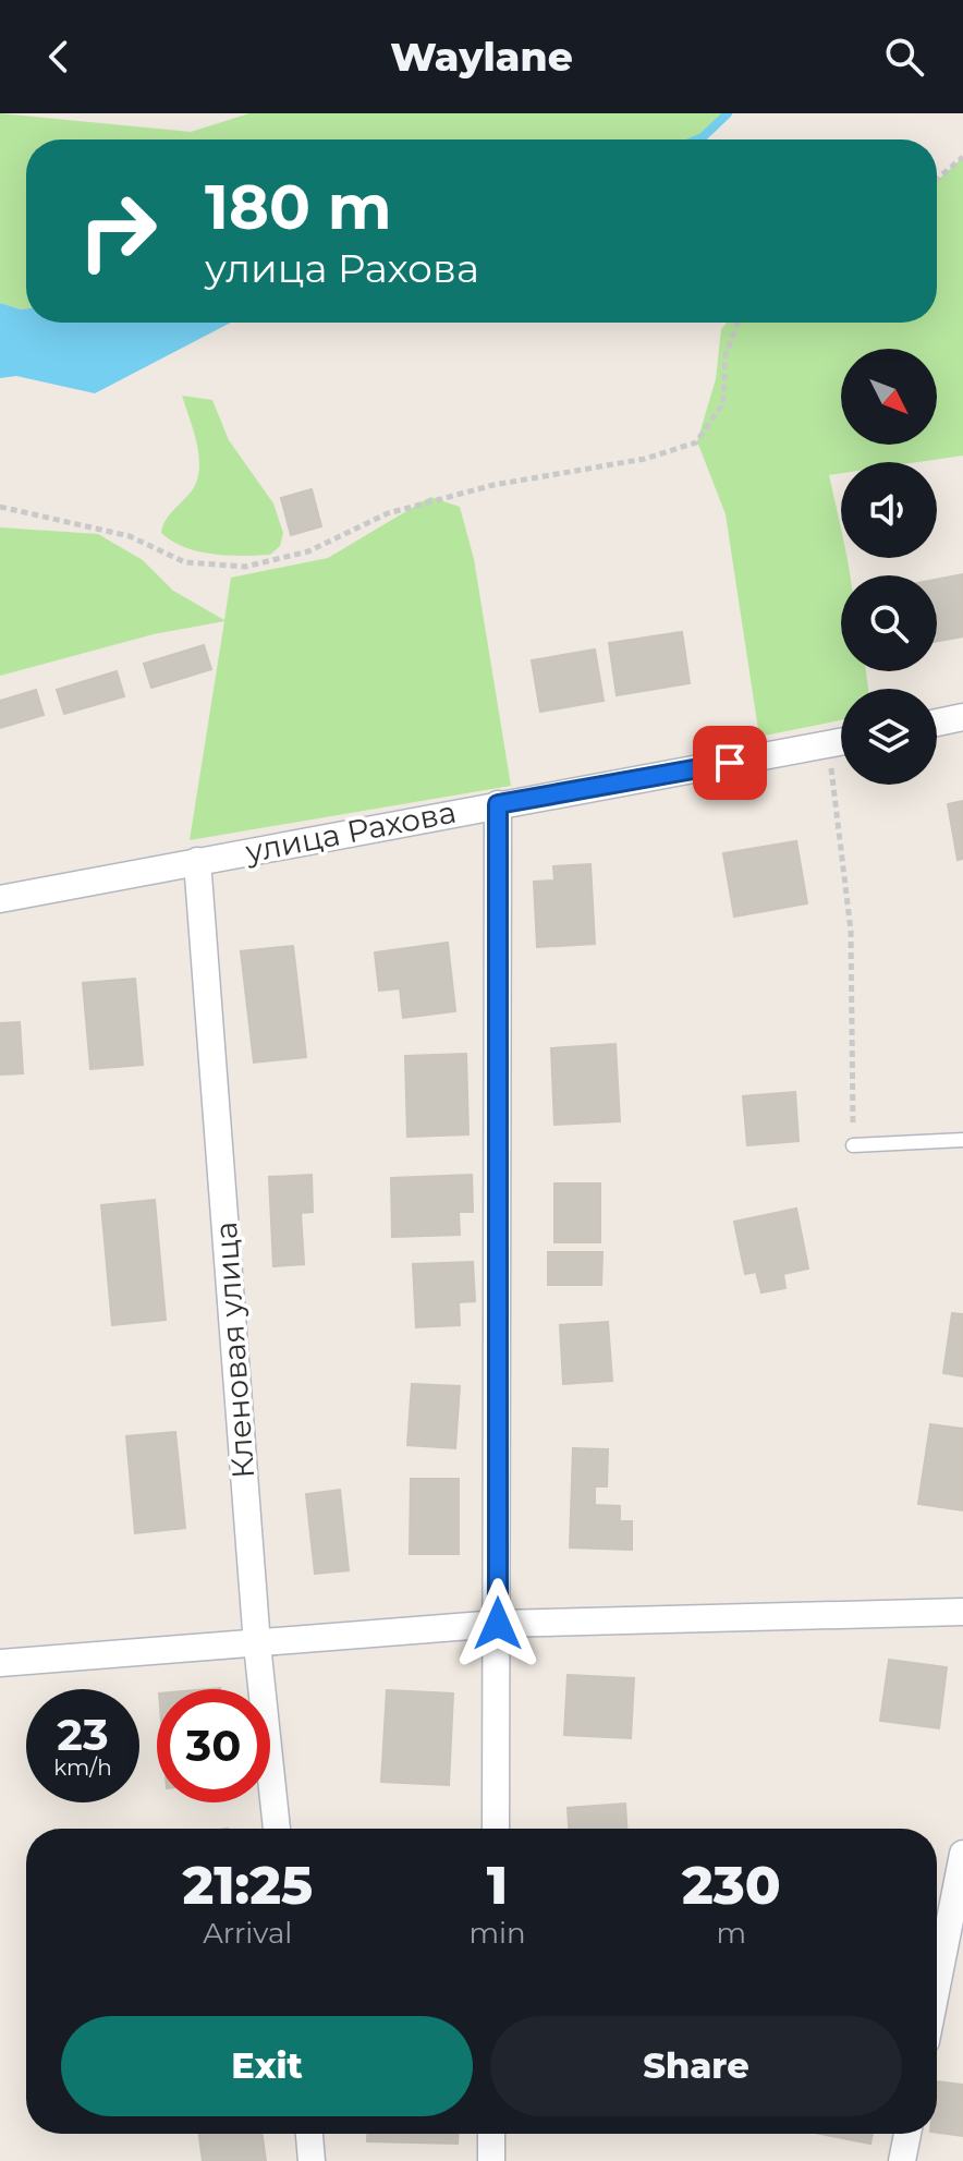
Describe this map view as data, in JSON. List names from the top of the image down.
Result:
{
  "streets": {
    "street": ["улица Рахова", "Кленовая улица"]
  },
  "crossings": [
    ["улица Рахова", "Кленовая улица"]
  ],
  "north": "bottom right",
  "page": {
    "header": "Waylane",
    "turn": ["180 m", "улица Рахова"],
    "speed": "23 km/h",
    "limit": "30",
    "eta": [
      "21:25",
      "Arrival",
      "1",
      "min",
      "230",
      "m"
    ],
    "buttons": ["Exit", "Share"]
  }
}
